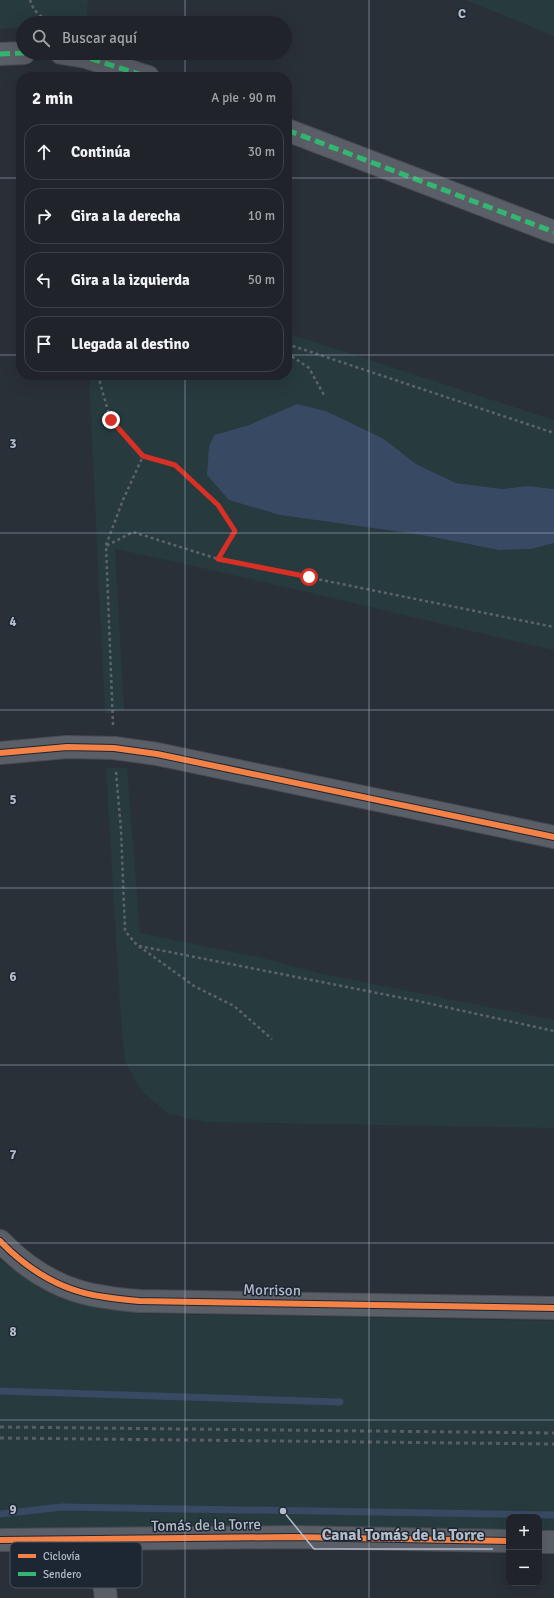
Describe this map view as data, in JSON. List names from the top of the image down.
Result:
{
  "streets": {
    "street": ["Morrison", "Tomás de la Torre"]
  },
  "places": ["Canal Tomás de la Torre"],
  "legend": ["Ciclovía", "Sendero"],
  "page": {
    "search": "Buscar aquí",
    "heading": ["2 min", "A pie · 90 m"],
    "list": [
      ["Continúa", "30 m"],
      ["Gira a la derecha", "10 m"],
      ["Gira a la izquierda", "50 m"],
      "Llegada al destino"
    ],
    "map_buttons": ["+", "−"]
  },
  "grid": {
    "columns": ["C"],
    "rows": [
      "3",
      "4",
      "5",
      "6",
      "7",
      "8",
      "9"
    ]
  }
}
